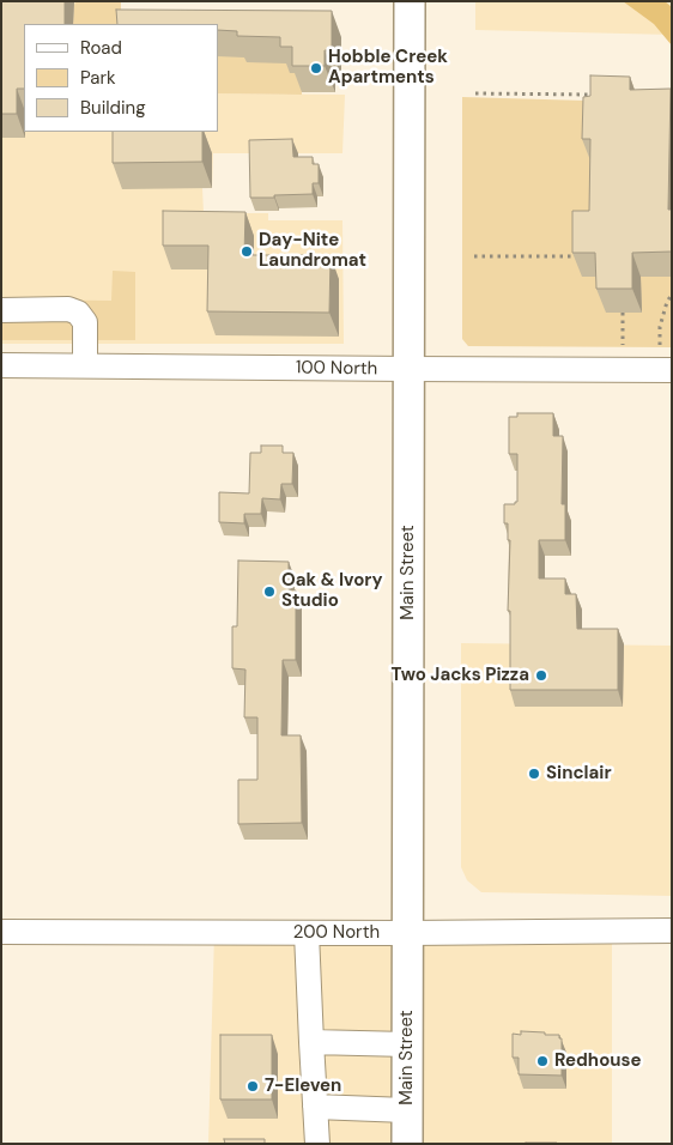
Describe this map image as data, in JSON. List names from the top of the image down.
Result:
{
  "streets": {
    "main road": ["Main Street"],
    "street": ["100 North", "200 North"]
  },
  "crossings": [
    ["100 North", "Main Street"],
    ["Main Street", "200 North"]
  ],
  "places": [
    "Hobble Creek Apartments",
    "Day-Nite Laundromat",
    "Oak & Ivory Studio",
    "Two Jacks Pizza",
    "Sinclair",
    "Redhouse",
    "7-Eleven"
  ],
  "legend": ["Road", "Park", "Building"]
}
